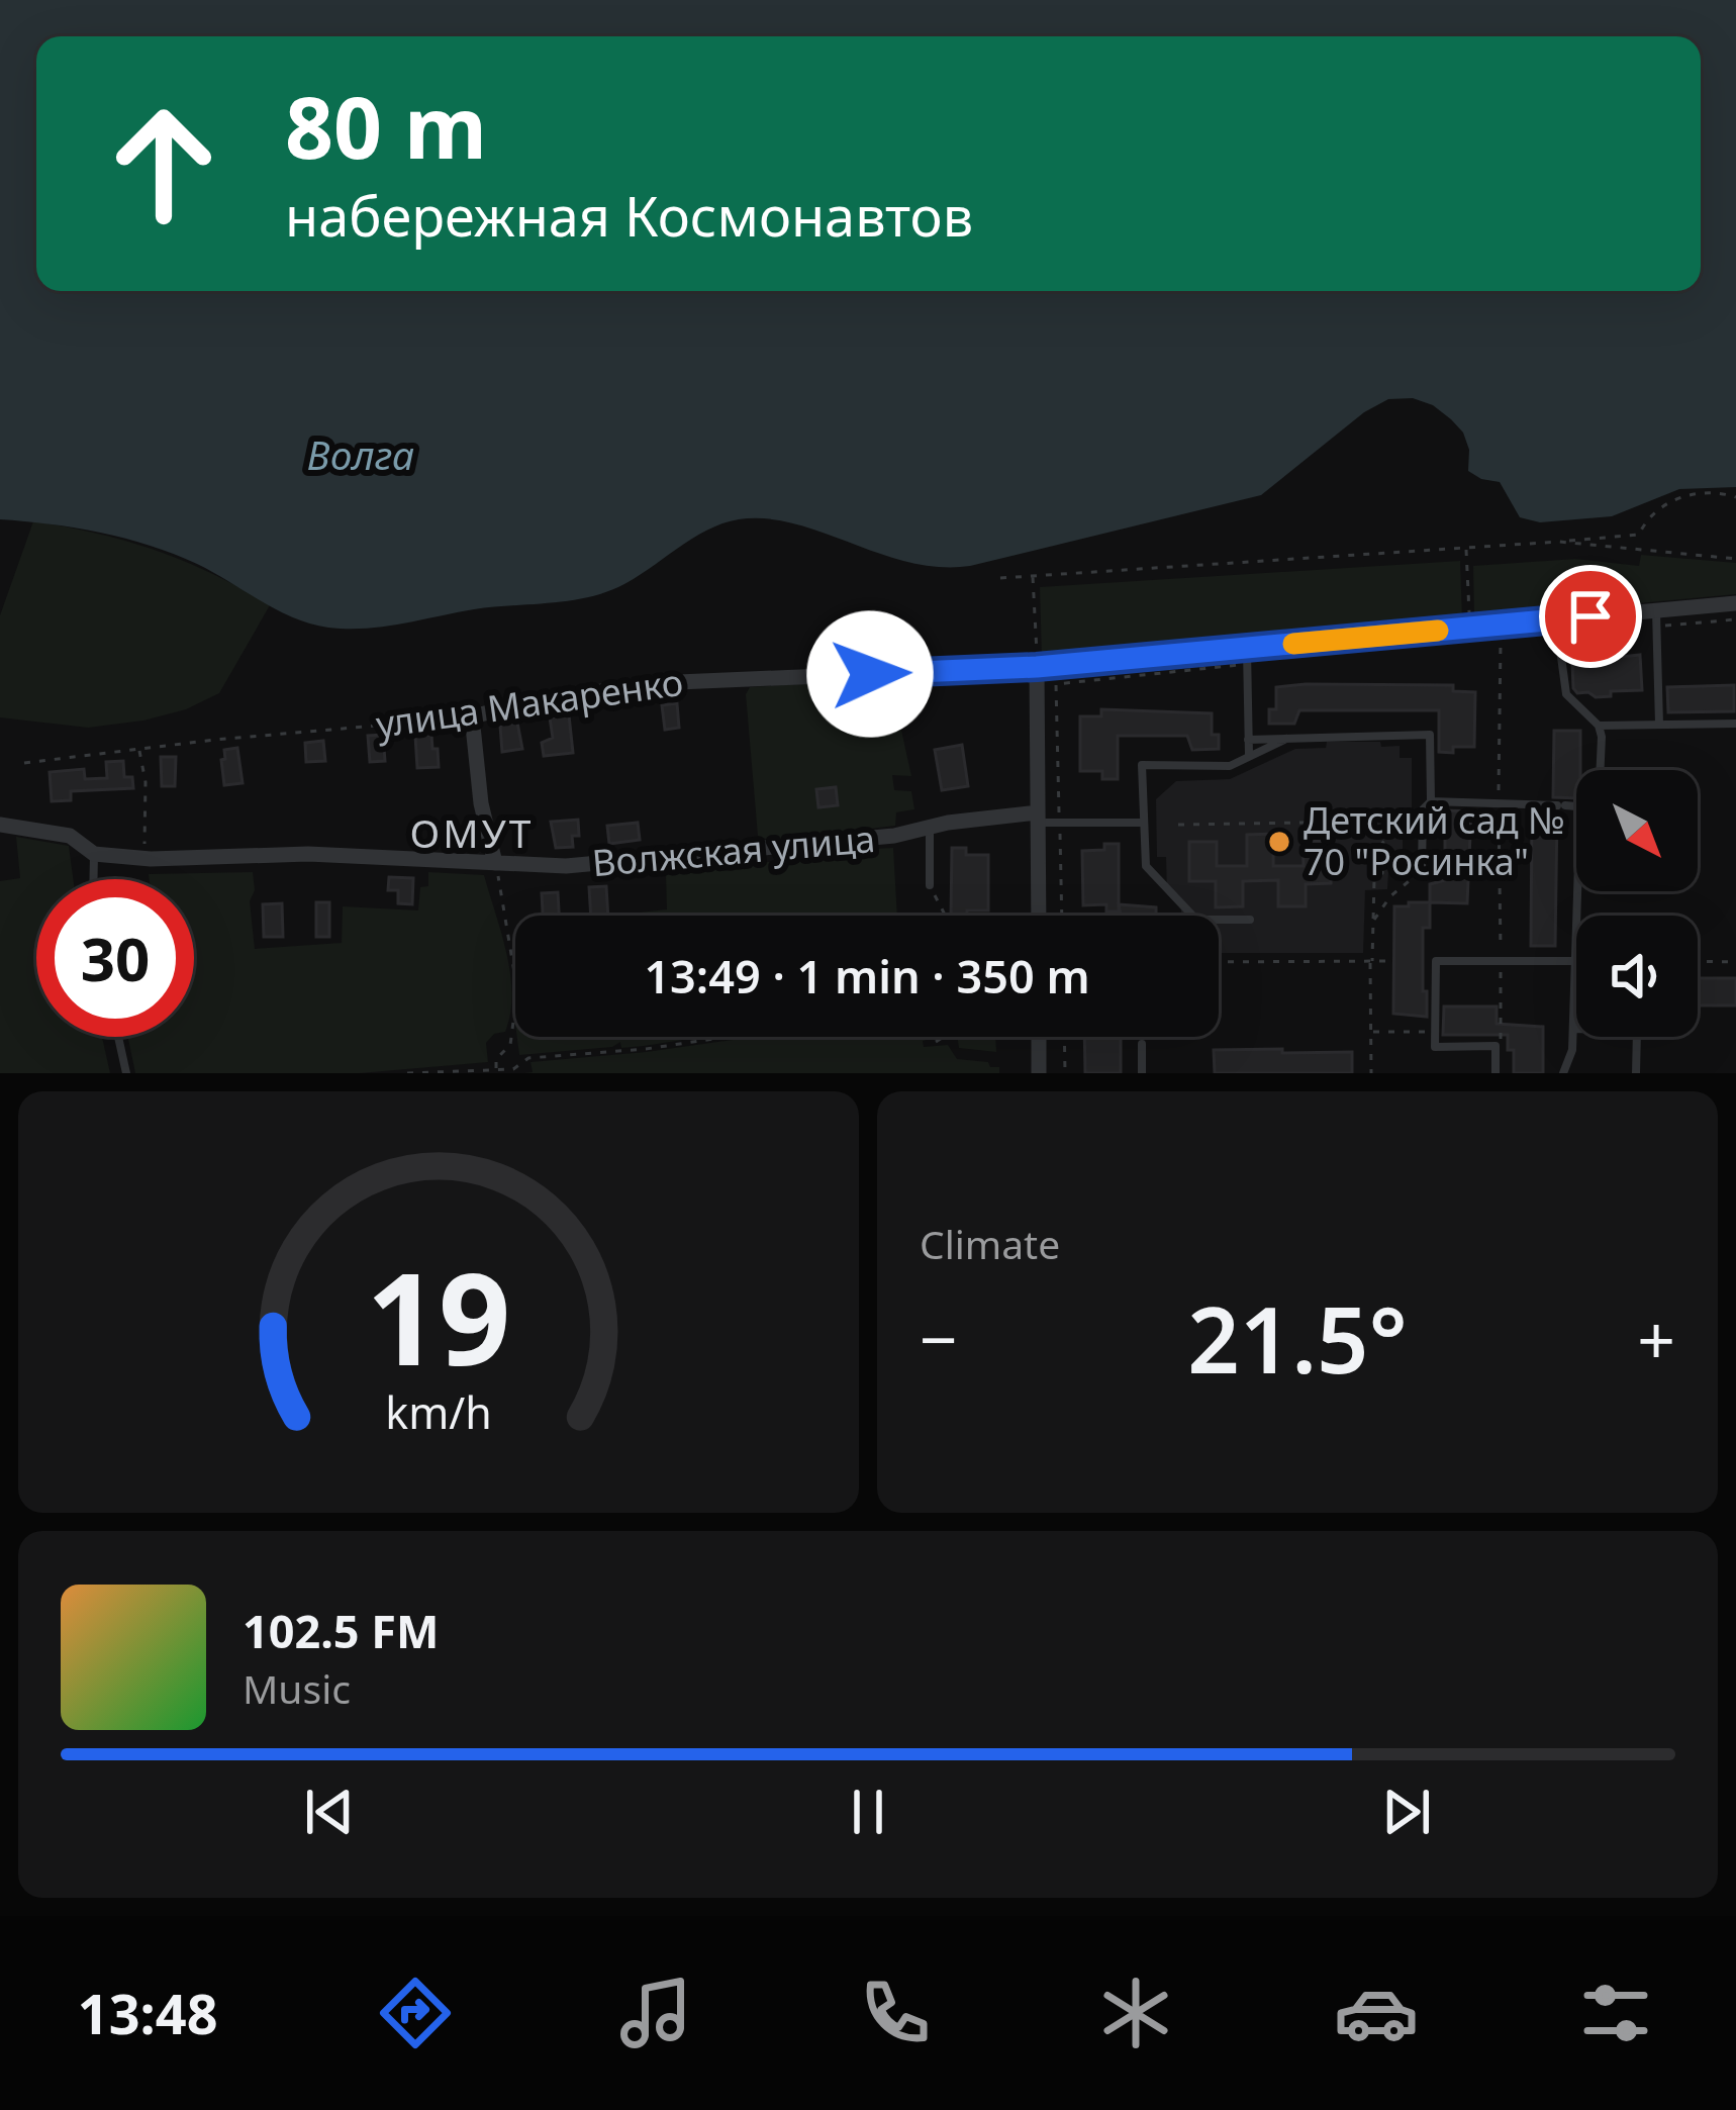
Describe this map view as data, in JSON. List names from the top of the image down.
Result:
{
  "streets": {
    "street": ["улица Макаренко", "Волжская улица"]
  },
  "districts": ["ОМУТ"],
  "water": ["Волга"],
  "places": ["Детский сад № 70 \"Росинка\""],
  "north": "bottom right",
  "page": {
    "turn": ["80 m", "набережная Космонавтов"],
    "limit": "30",
    "trip": "13:49 · 1 min · 350 m",
    "tile": "Climate",
    "heat": ["−", "21.5°", "+"],
    "song": ["102.5 FM", "Music"],
    "tabs": "13:48",
    "gauge": ["19", "km/h"]
  }
}
